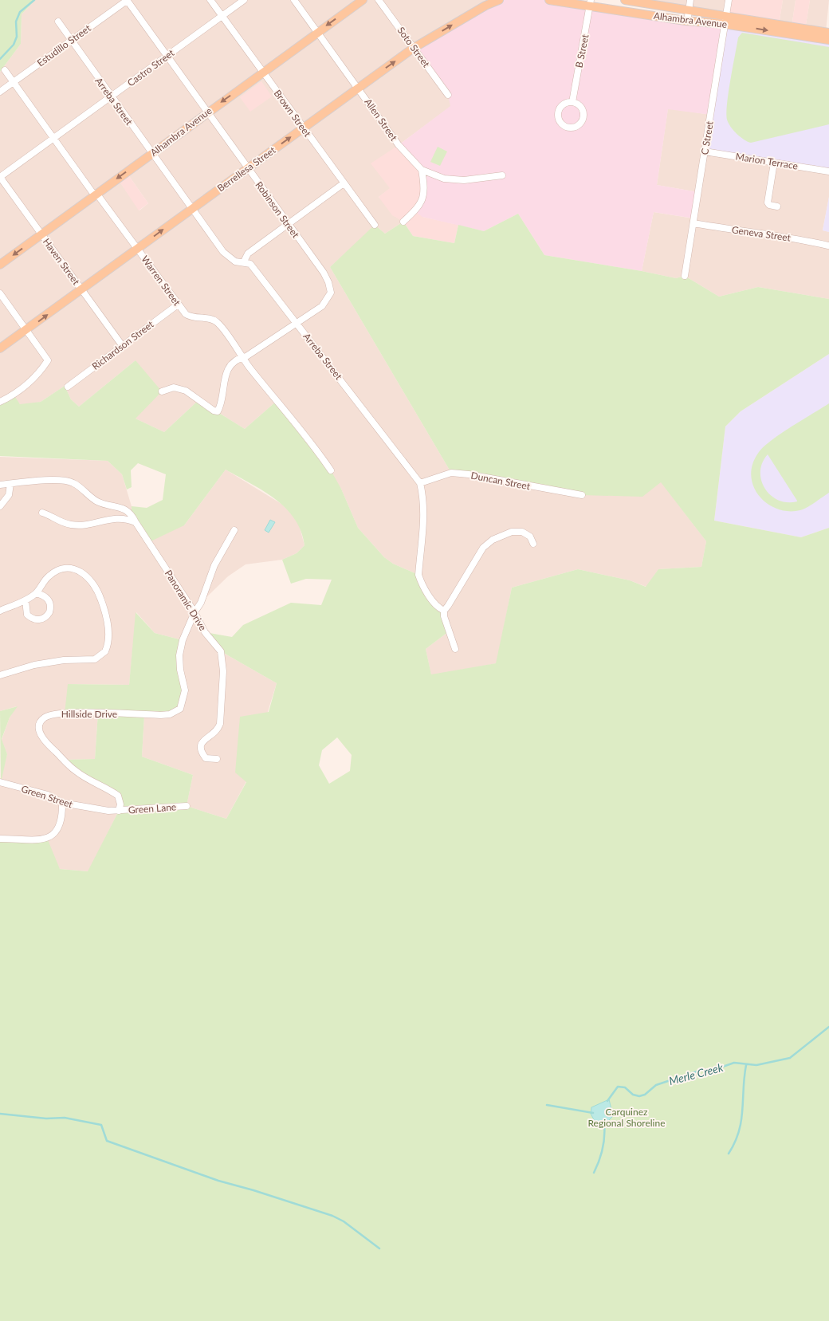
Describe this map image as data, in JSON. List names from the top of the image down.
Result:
{
  "streets": {
    "main road": ["Alhambra Avenue", "Berrellesa Street"],
    "street": [
      "Estudillo Street",
      "Soto Street",
      "B Street",
      "Castro Street",
      "Arreba Street",
      "Brown Street",
      "Allen Street",
      "C Street",
      "Marion Terrace",
      "Robinson Street",
      "Geneva Street",
      "Haven Street",
      "Warren Street",
      "Richardson Street",
      "Duncan Street",
      "Panoramic Drive",
      "Hillside Drive",
      "Green Street",
      "Green Lane"
    ]
  },
  "crossings": [
    ["Alhambra Avenue", "B Street"],
    ["Alhambra Avenue", "Arreba Street"],
    ["Alhambra Avenue", "Brown Street"],
    ["Alhambra Avenue", "Allen Street"],
    ["Alhambra Avenue", "C Street"],
    ["Alhambra Avenue", "Robinson Street"],
    ["Alhambra Avenue", "Haven Street"],
    ["Alhambra Avenue", "Warren Street"],
    ["Estudillo Street", "Arreba Street"],
    ["Estudillo Street", "Robinson Street"],
    ["Estudillo Street", "Warren Street"],
    ["Soto Street", "Berrellesa Street"],
    ["Castro Street", "Arreba Street"],
    ["Castro Street", "Brown Street"],
    ["Castro Street", "Robinson Street"],
    ["Castro Street", "Haven Street"],
    ["Castro Street", "Warren Street"],
    ["Arreba Street", "Berrellesa Street"],
    ["Arreba Street", "Robinson Street"],
    ["Arreba Street", "Duncan Street"],
    ["Brown Street", "Berrellesa Street"],
    ["Allen Street", "Berrellesa Street"],
    ["C Street", "Marion Terrace"],
    ["C Street", "Geneva Street"],
    ["Berrellesa Street", "Robinson Street"],
    ["Berrellesa Street", "Haven Street"],
    ["Berrellesa Street", "Warren Street"],
    ["Robinson Street", "Warren Street"],
    ["Haven Street", "Richardson Street"],
    ["Warren Street", "Richardson Street"],
    ["Panoramic Drive", "Hillside Drive"],
    ["Hillside Drive", "Green Street"],
    ["Hillside Drive", "Green Lane"],
    ["Green Street", "Green Lane"]
  ],
  "one_way": ["Berrellesa Street"],
  "water": ["Merle Creek"],
  "parks": ["Carquinez Regional Shoreline"]
}
